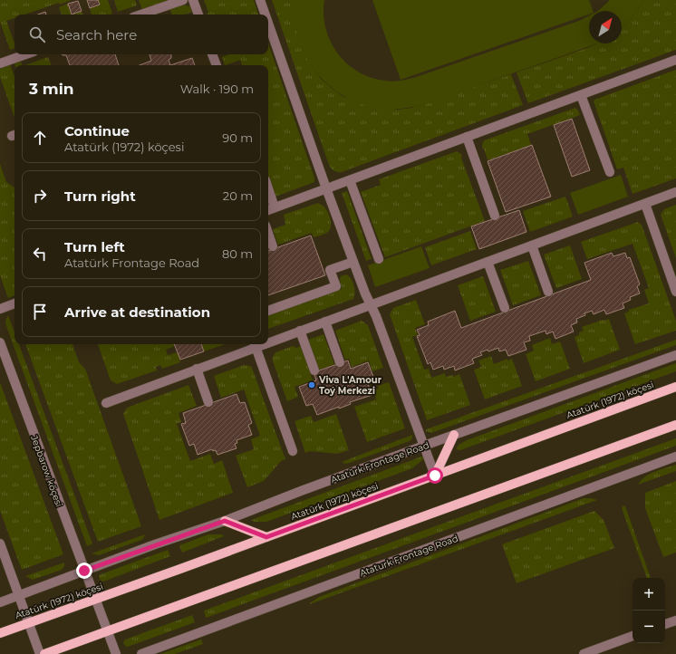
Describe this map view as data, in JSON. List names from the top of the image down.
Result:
{
  "streets": {
    "main road": ["Atatürk (1972) köçesi"],
    "street": ["Atatürk Frontage Road", "Jepbarow köçesi", "Ataturk Frontage Road"]
  },
  "crossings": [
    ["Atatürk (1972) köçesi", "Jepbarow köçesi"],
    ["Atatürk Frontage Road", "Jepbarow köçesi"]
  ],
  "places": ["Viva L'Amour Toý Merkezi"],
  "north": "top right",
  "page": {
    "search": "Search here",
    "heading": ["3 min", "Walk · 190 m"],
    "list": [
      ["Continue", "Atatürk (1972) köçesi", "90 m"],
      ["Turn right", "20 m"],
      ["Turn left", "Atatürk Frontage Road", "80 m"],
      "Arrive at destination"
    ],
    "map_buttons": ["+", "−"]
  }
}
